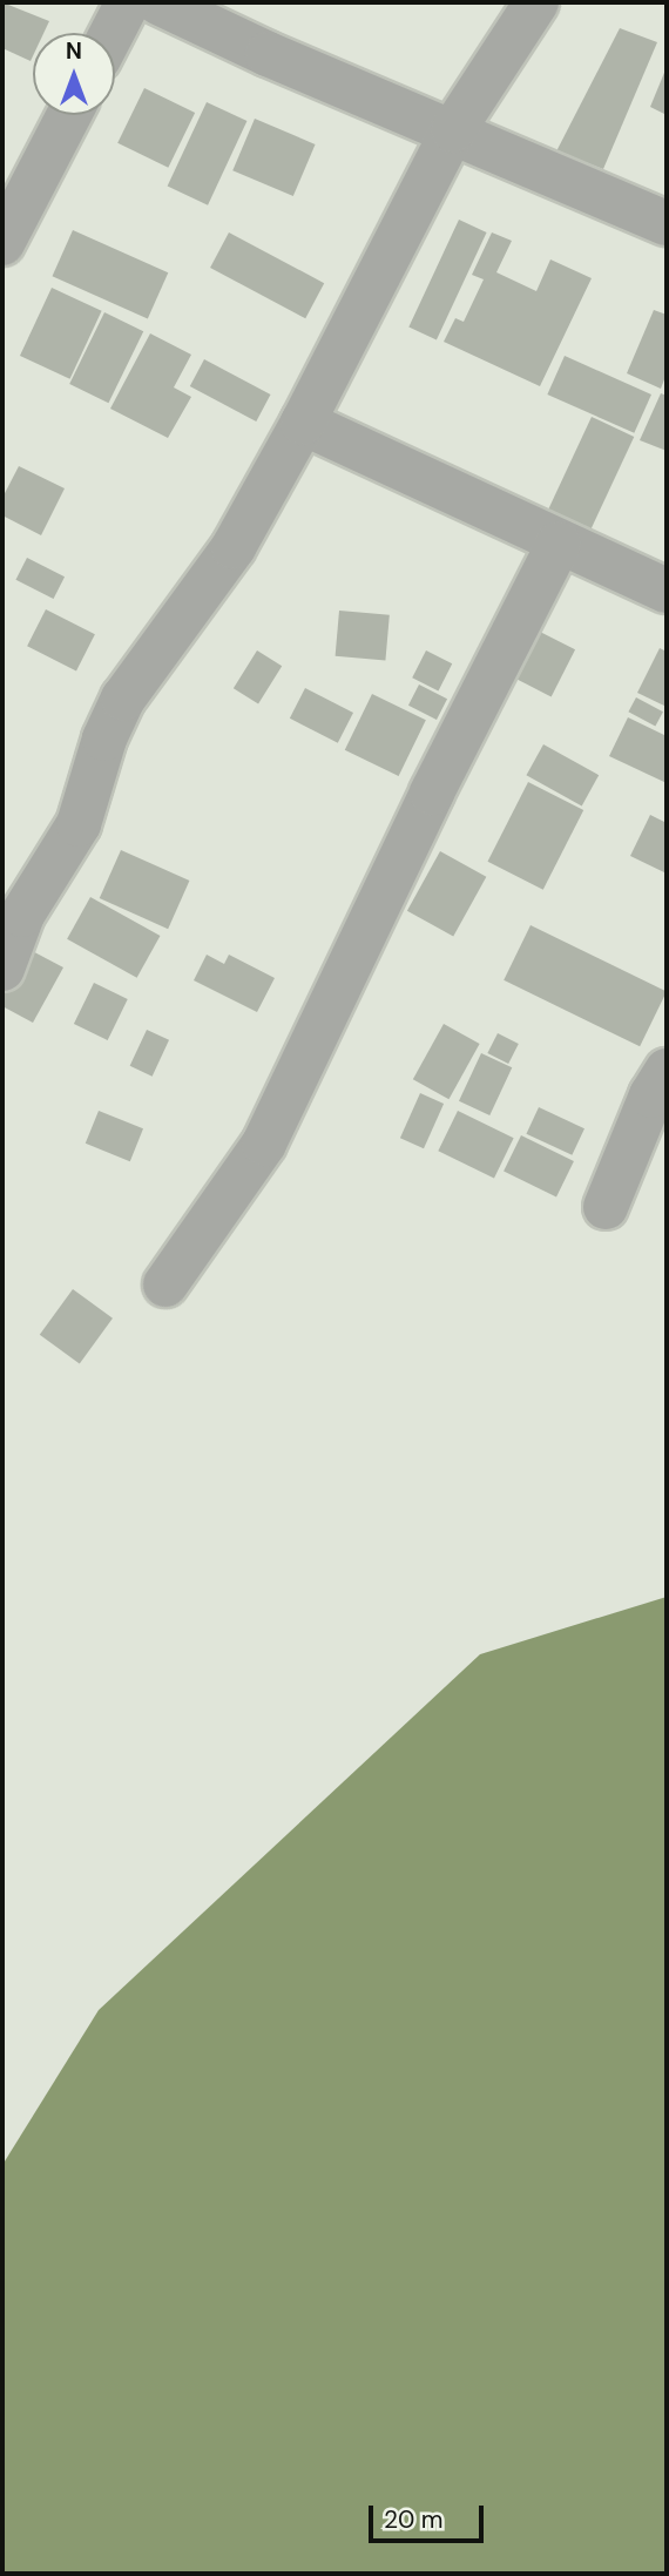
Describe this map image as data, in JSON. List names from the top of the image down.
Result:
{
  "scale_bar": "20 m",
  "north": "top"
}
